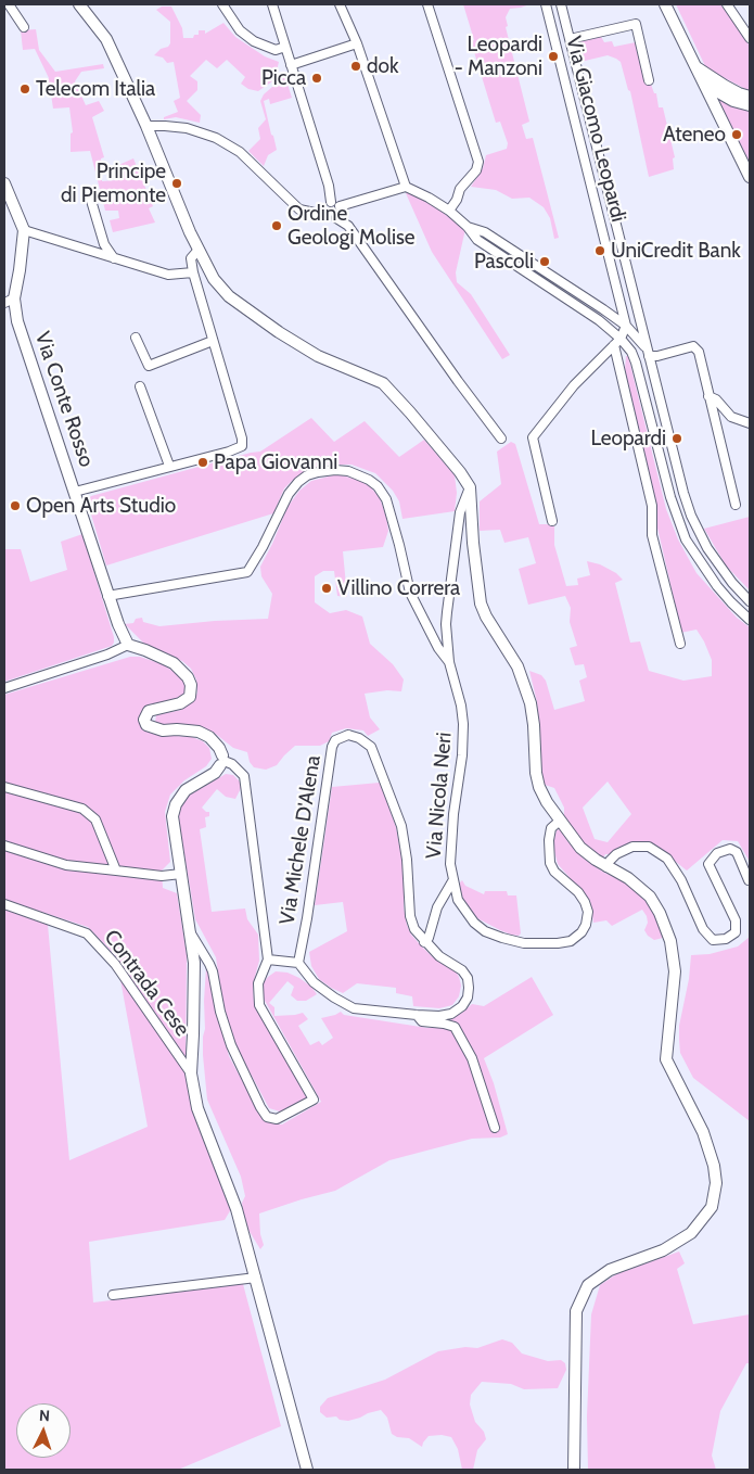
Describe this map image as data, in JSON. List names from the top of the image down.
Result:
{
  "streets": {
    "street": [
      "Via Giacomo Leopardi",
      "Via Conte Rosso",
      "Via Nicola Neri",
      "Via Michele D'Alena",
      "Contrada Cese"
    ]
  },
  "places": [
    "Leopardi - Manzoni",
    "dok",
    "Picca",
    "Telecom Italia",
    "Ateneo",
    "Principe di Piemonte",
    "Ordine Geologi Molise",
    "UniCredit Bank",
    "Pascoli",
    "Leopardi",
    "Papa Giovanni",
    "Open Arts Studio",
    "Villino Correra"
  ],
  "north": "top"
}
